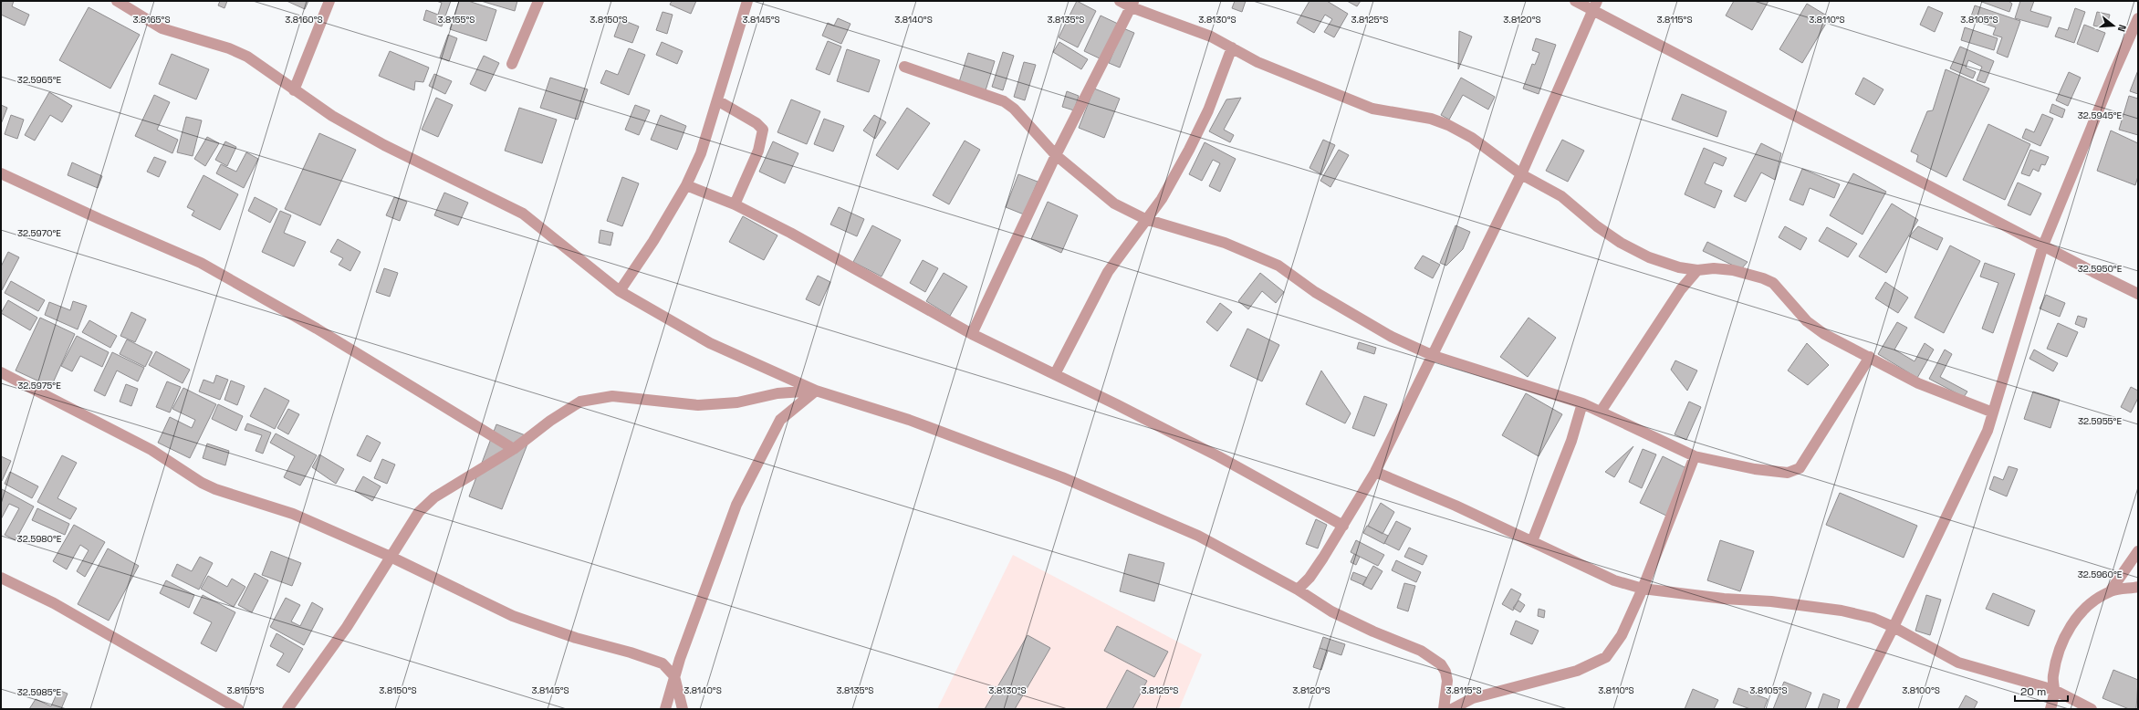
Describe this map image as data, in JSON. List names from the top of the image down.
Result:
{
  "scale_bar": "20 m",
  "north": "right",
  "coordinates": [
    "3.8165°S",
    "3.8160°S",
    "3.8155°S",
    "3.8150°S",
    "3.8145°S",
    "3.8140°S",
    "3.8135°S",
    "3.8130°S",
    "3.8125°S",
    "3.8120°S",
    "3.8115°S",
    "3.8110°S",
    "3.8105°S",
    "32.5965°E",
    "32.5945°E",
    "32.5970°E",
    "32.5950°E",
    "32.5975°E",
    "32.5955°E",
    "32.5980°E",
    "32.5960°E",
    "3.8100°S",
    "32.5985°E"
  ]
}
